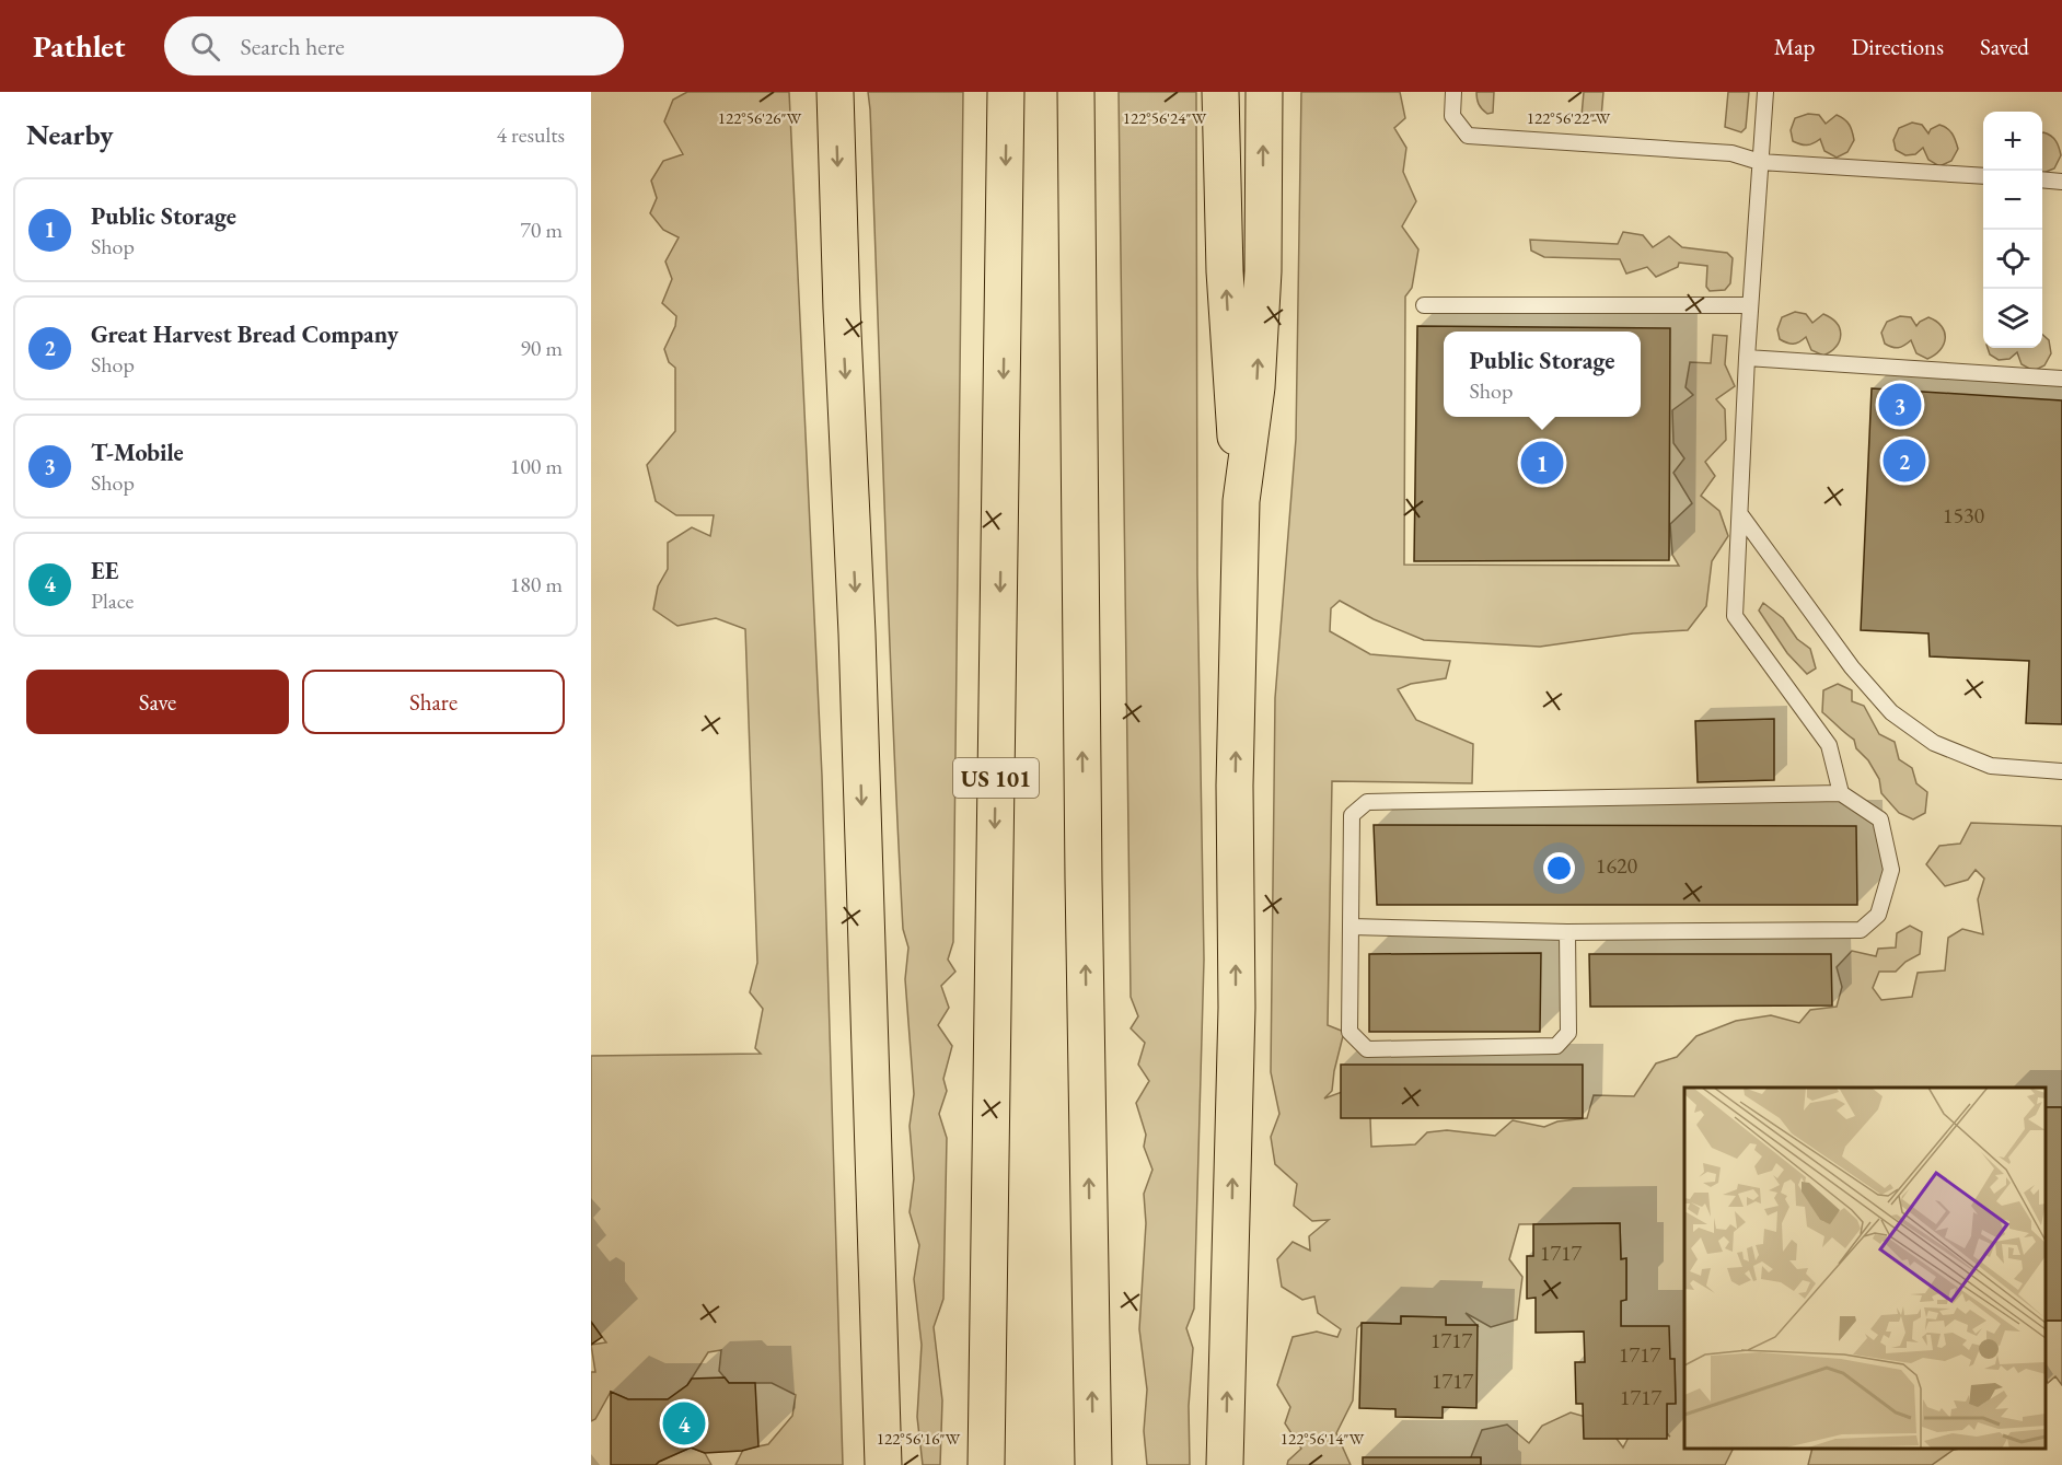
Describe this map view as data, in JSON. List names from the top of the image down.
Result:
{
  "streets": {
    "highway": ["US 101"]
  },
  "house_numbers": [
    "1530",
    "1620",
    "1717",
    "1717",
    "1717",
    "1717",
    "1717"
  ],
  "page": {
    "header": "Pathlet",
    "search": "Search here",
    "nav": ["Map", "Directions", "Saved"],
    "heading": ["Nearby", "4 results"],
    "map_buttons": ["+", "−"],
    "list": [
      {
        "mark": "1",
        "name": "Public Storage",
        "note": "Shop",
        "value": "70 m"
      },
      {
        "mark": "2",
        "name": "Great Harvest Bread Company",
        "note": "Shop",
        "value": "90 m"
      },
      {
        "mark": "3",
        "name": "T-Mobile",
        "note": "Shop",
        "value": "100 m"
      },
      {
        "mark": "4",
        "name": "EE",
        "note": "Place",
        "value": "180 m"
      }
    ],
    "popup": ["Public Storage", "Shop"],
    "pins": [
      "3",
      "2",
      "1",
      "4"
    ],
    "buttons": ["Save", "Share"]
  },
  "coordinates": [
    "122°56'26\"W",
    "122°56'24\"W",
    "122°56'22\"W",
    "122°56'16\"W",
    "122°56'14\"W"
  ]
}
